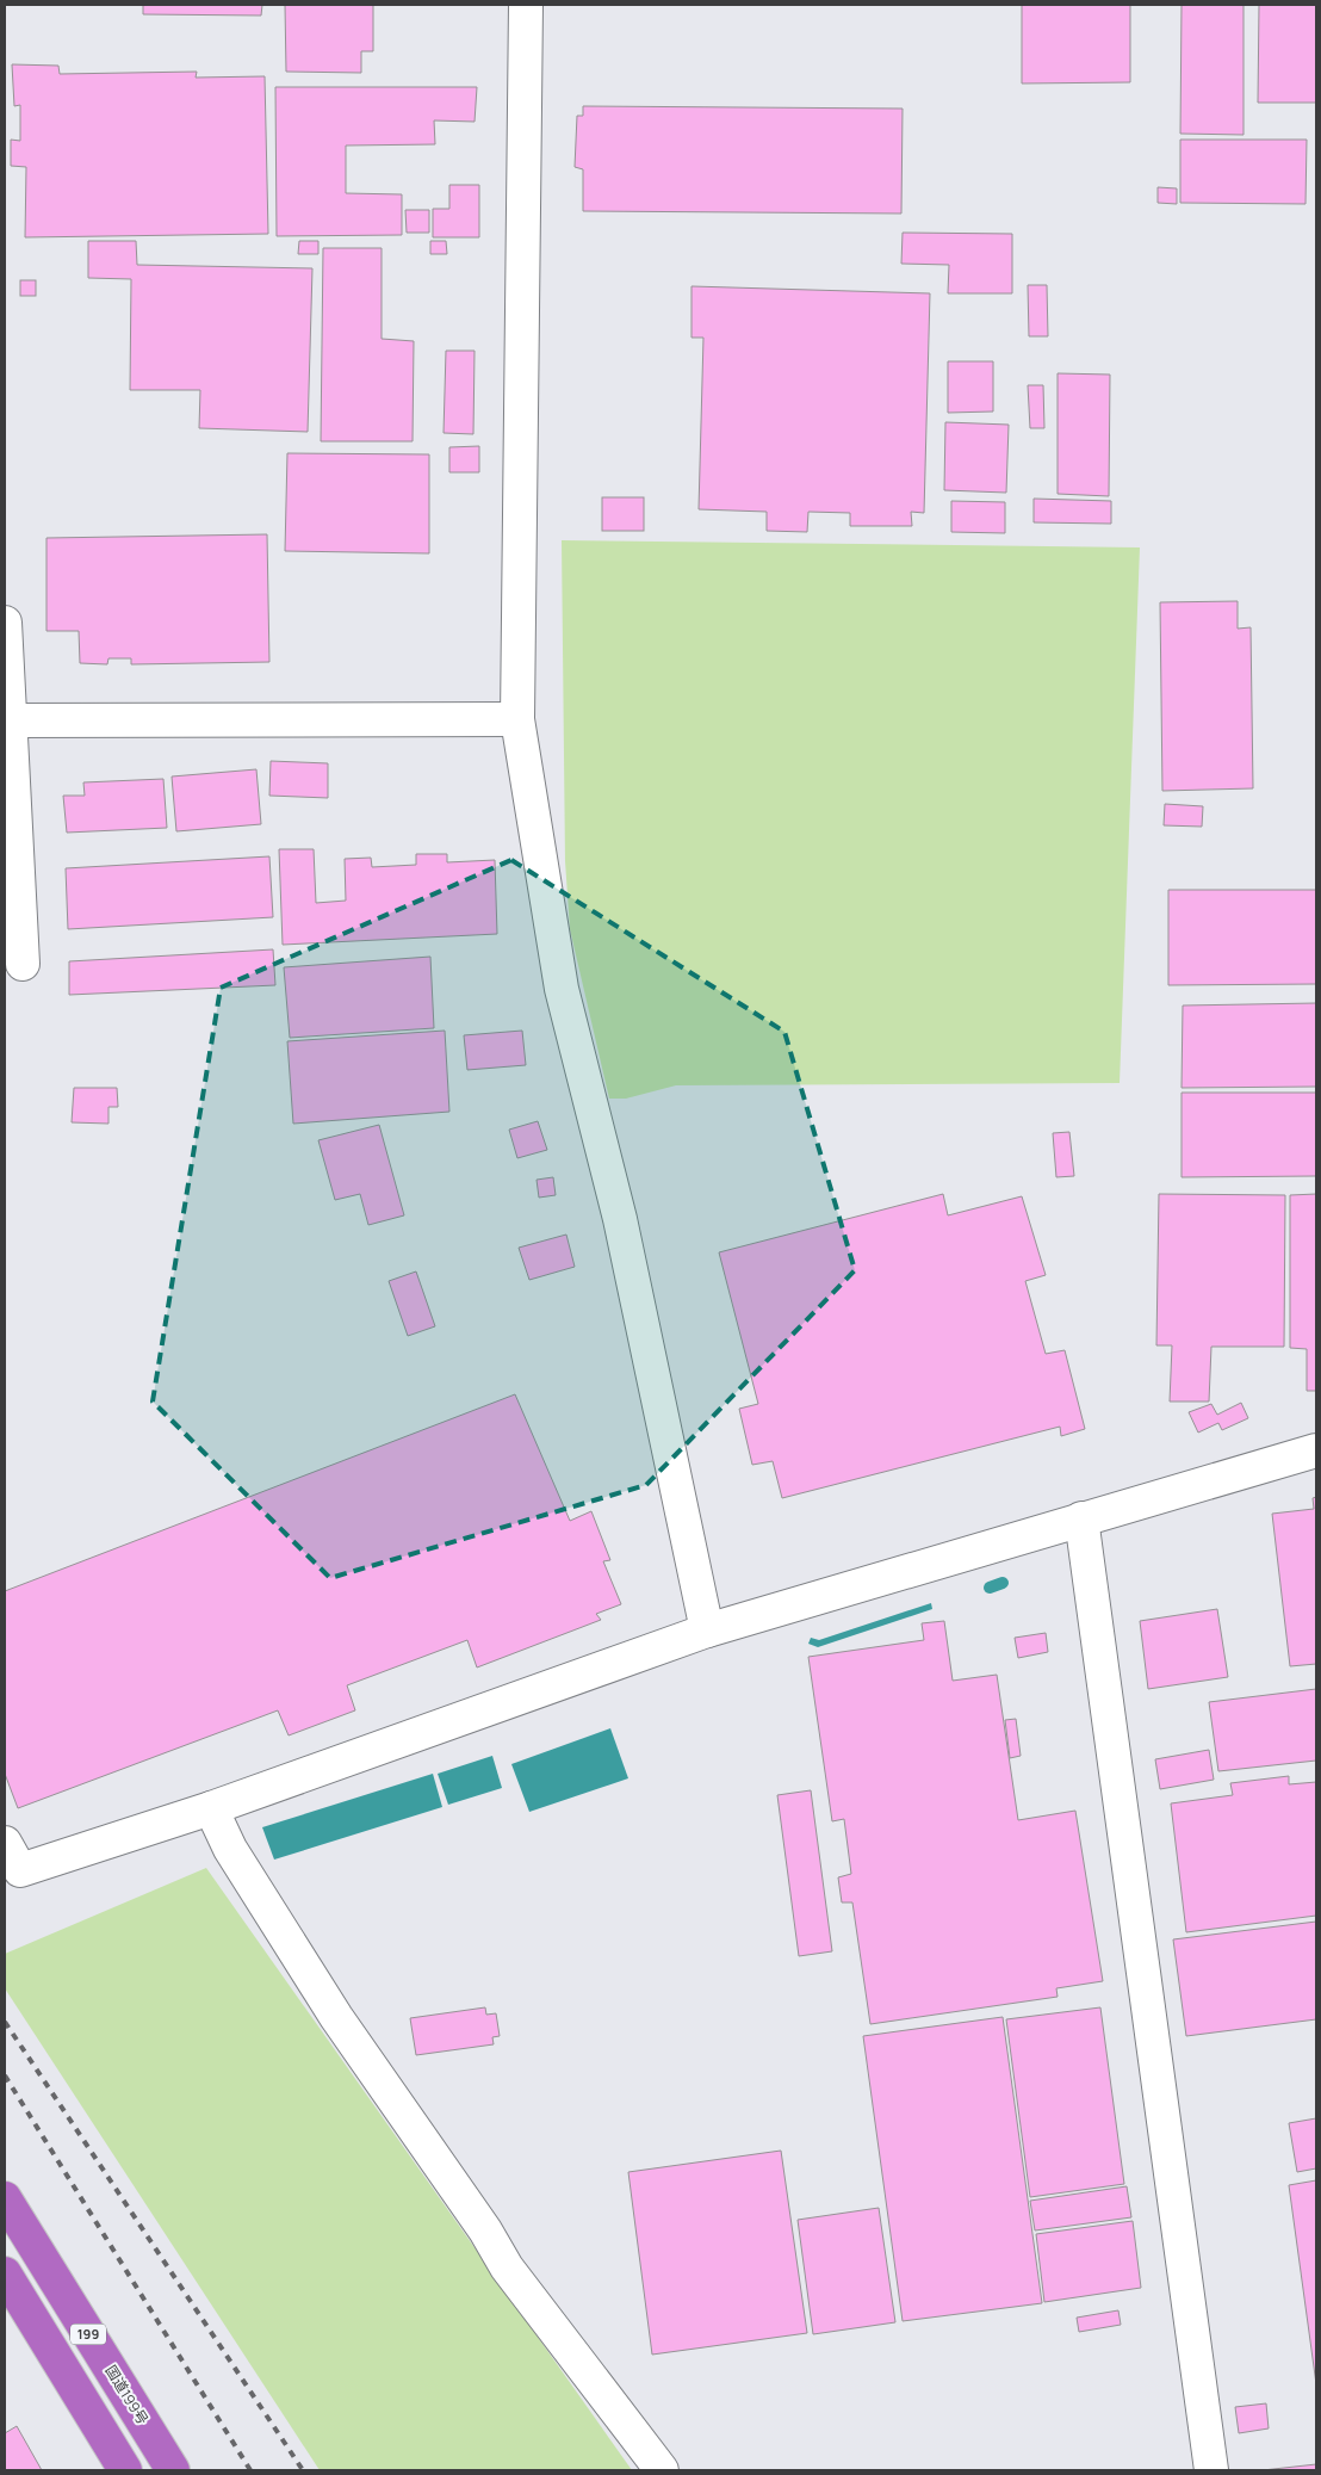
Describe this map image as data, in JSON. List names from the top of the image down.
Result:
{
  "streets": {
    "highway": ["199", "国道199号"]
  }
}
